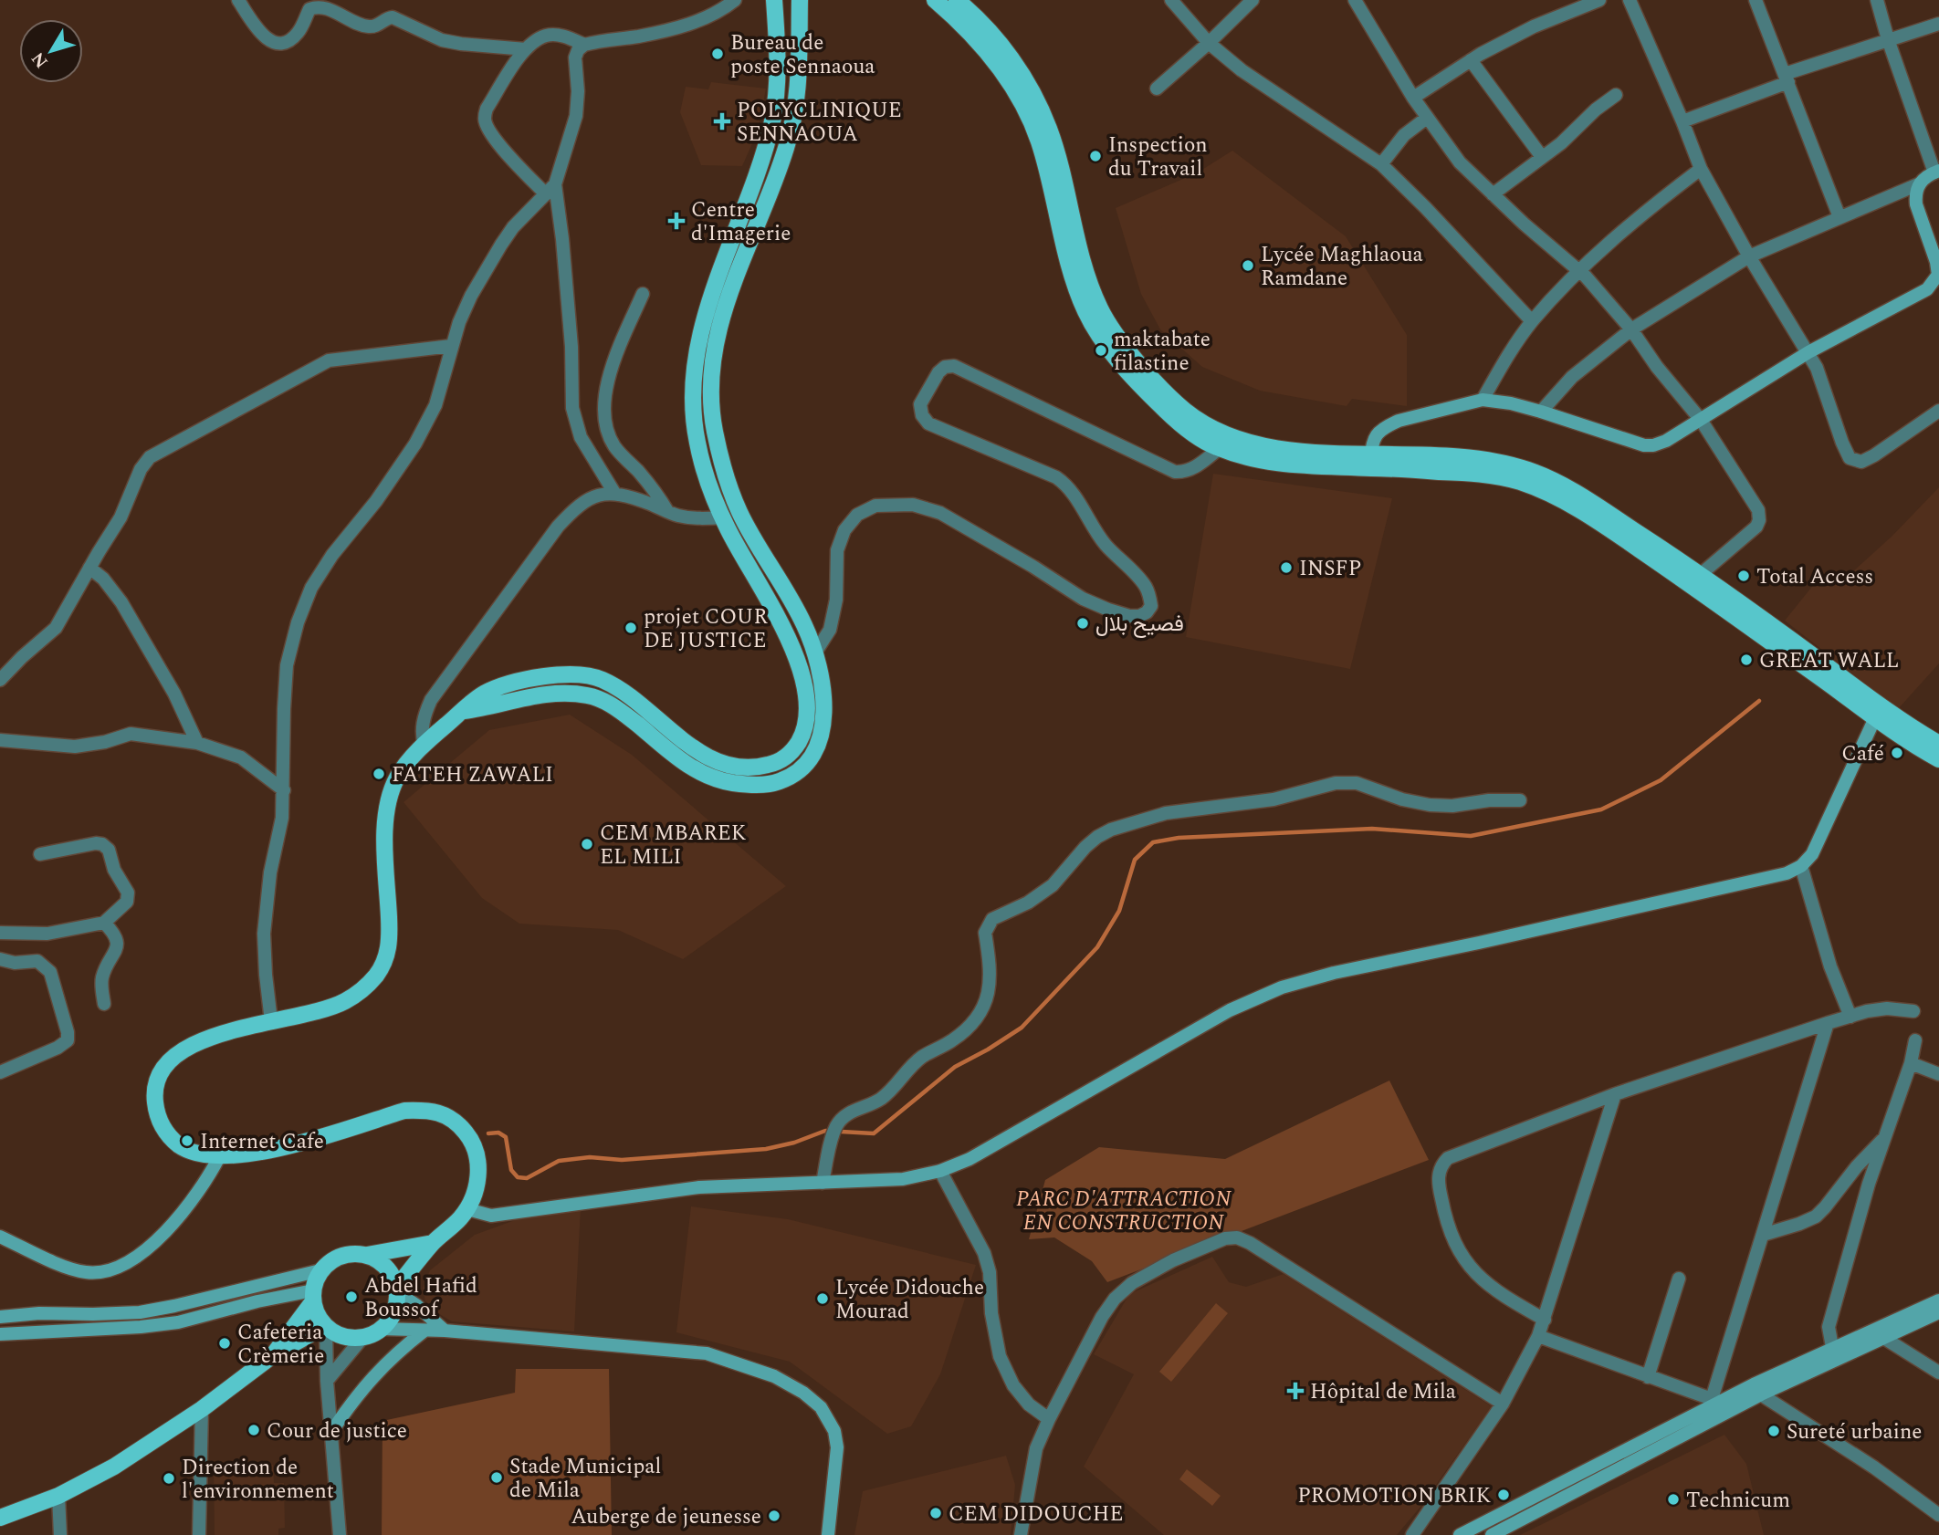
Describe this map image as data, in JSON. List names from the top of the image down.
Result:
{
  "parks": ["PARC D'ATTRACTION EN CONSTRUCTION"],
  "places": {
    "other": [
      "Bureau de poste Sennaoua",
      "Inspection du Travail",
      "Lycée Maghlaoua Ramdane",
      "maktabate filastine",
      "INSFP",
      "Total Access",
      "فصيح بلال",
      "projet COUR DE JUSTICE",
      "GREAT WALL",
      "Café",
      "FATEH ZAWALI",
      "CEM MBAREK EL MILI",
      "Internet Cafe",
      "Abdel Hafid Boussof",
      "Lycée Didouche Mourad",
      "Cafeteria Crèmerie",
      "Cour de justice",
      "Sureté urbaine",
      "Stade Municipal de Mila",
      "Direction de l'environnement",
      "PROMOTION BRIK",
      "Technicum",
      "CEM DIDOUCHE",
      "Auberge de jeunesse"
    ],
    "health": ["POLYCLINIQUE SENNAOUA", "Centre d'Imagerie", "Hôpital de Mila"]
  },
  "north": "bottom left"
}
